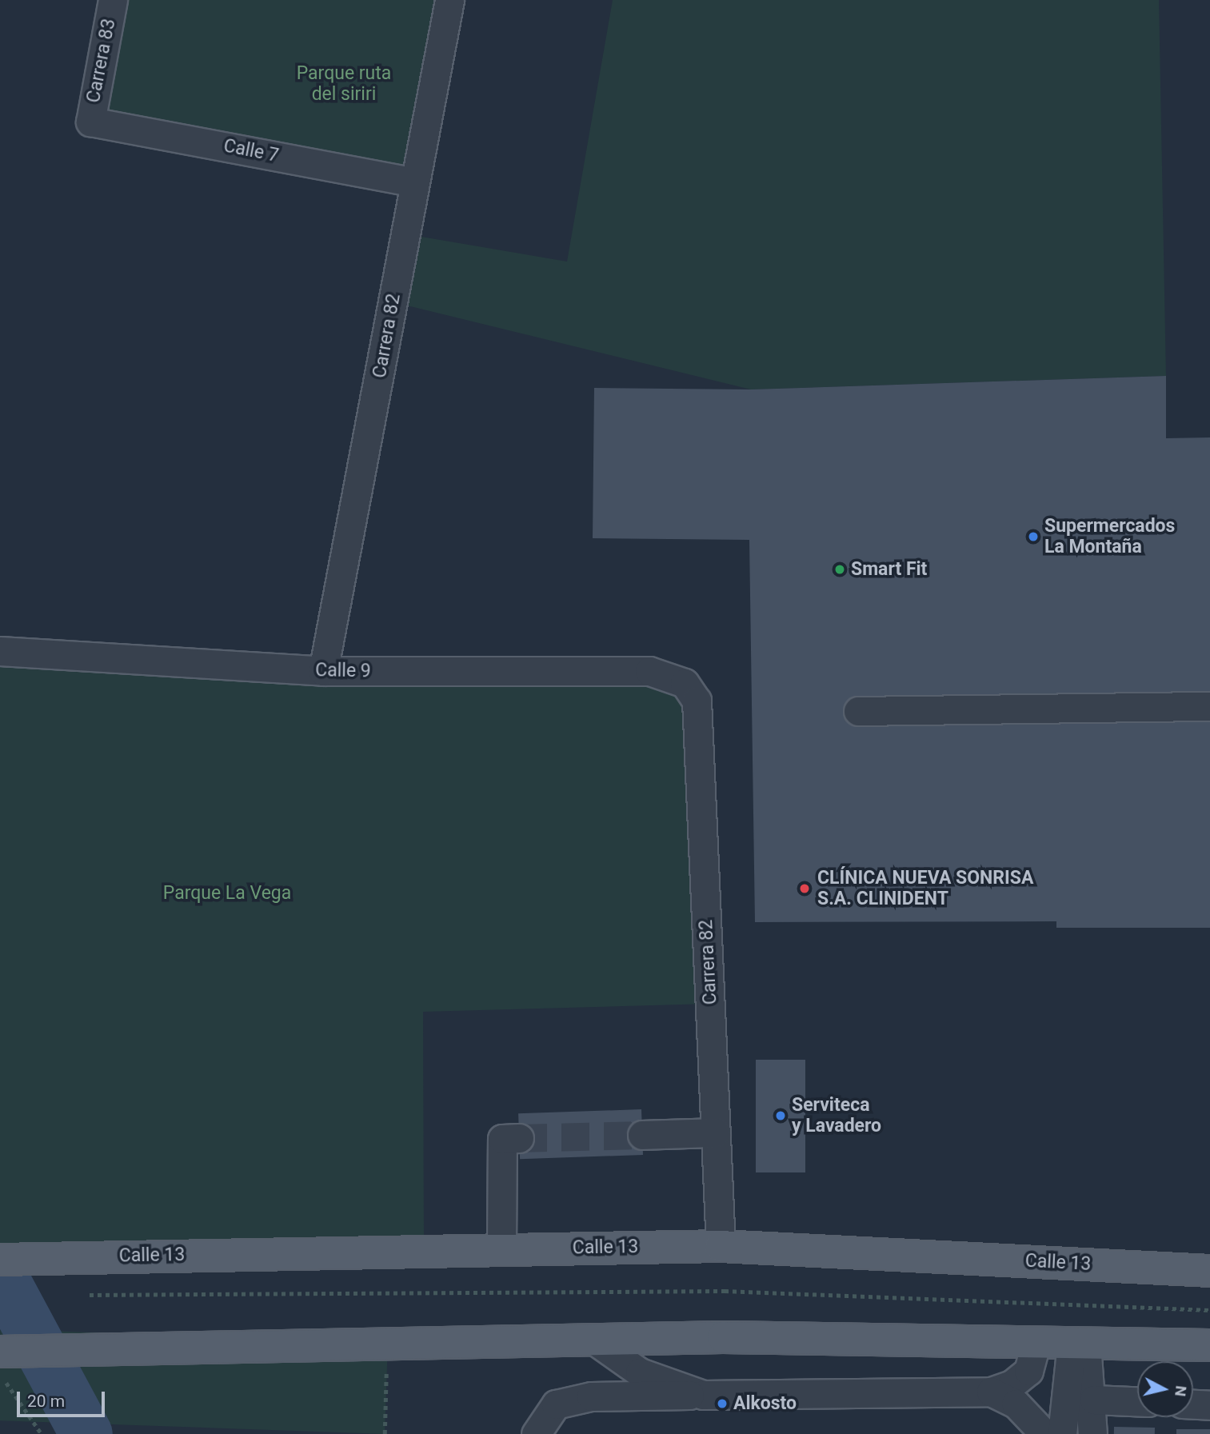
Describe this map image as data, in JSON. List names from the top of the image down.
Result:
{
  "streets": {
    "main road": ["Calle 13"],
    "street": [
      "Carrera 83",
      "Calle 7",
      "Carrera 82",
      "Calle 9"
    ]
  },
  "crossings": [
    ["Carrera 83", "Calle 7"],
    ["Calle 7", "Carrera 82"],
    ["Carrera 82", "Calle 9"],
    ["Carrera 82", "Calle 13"]
  ],
  "parks": ["Parque ruta del siriri", "Parque La Vega"],
  "places": [
    "Supermercados La Montaña",
    "Smart Fit",
    "CLÍNICA NUEVA SONRISA S.A. CLINIDENT",
    "Serviteca y Lavadero",
    "Alkosto"
  ],
  "scale_bar": "20 m",
  "north": "right"
}
